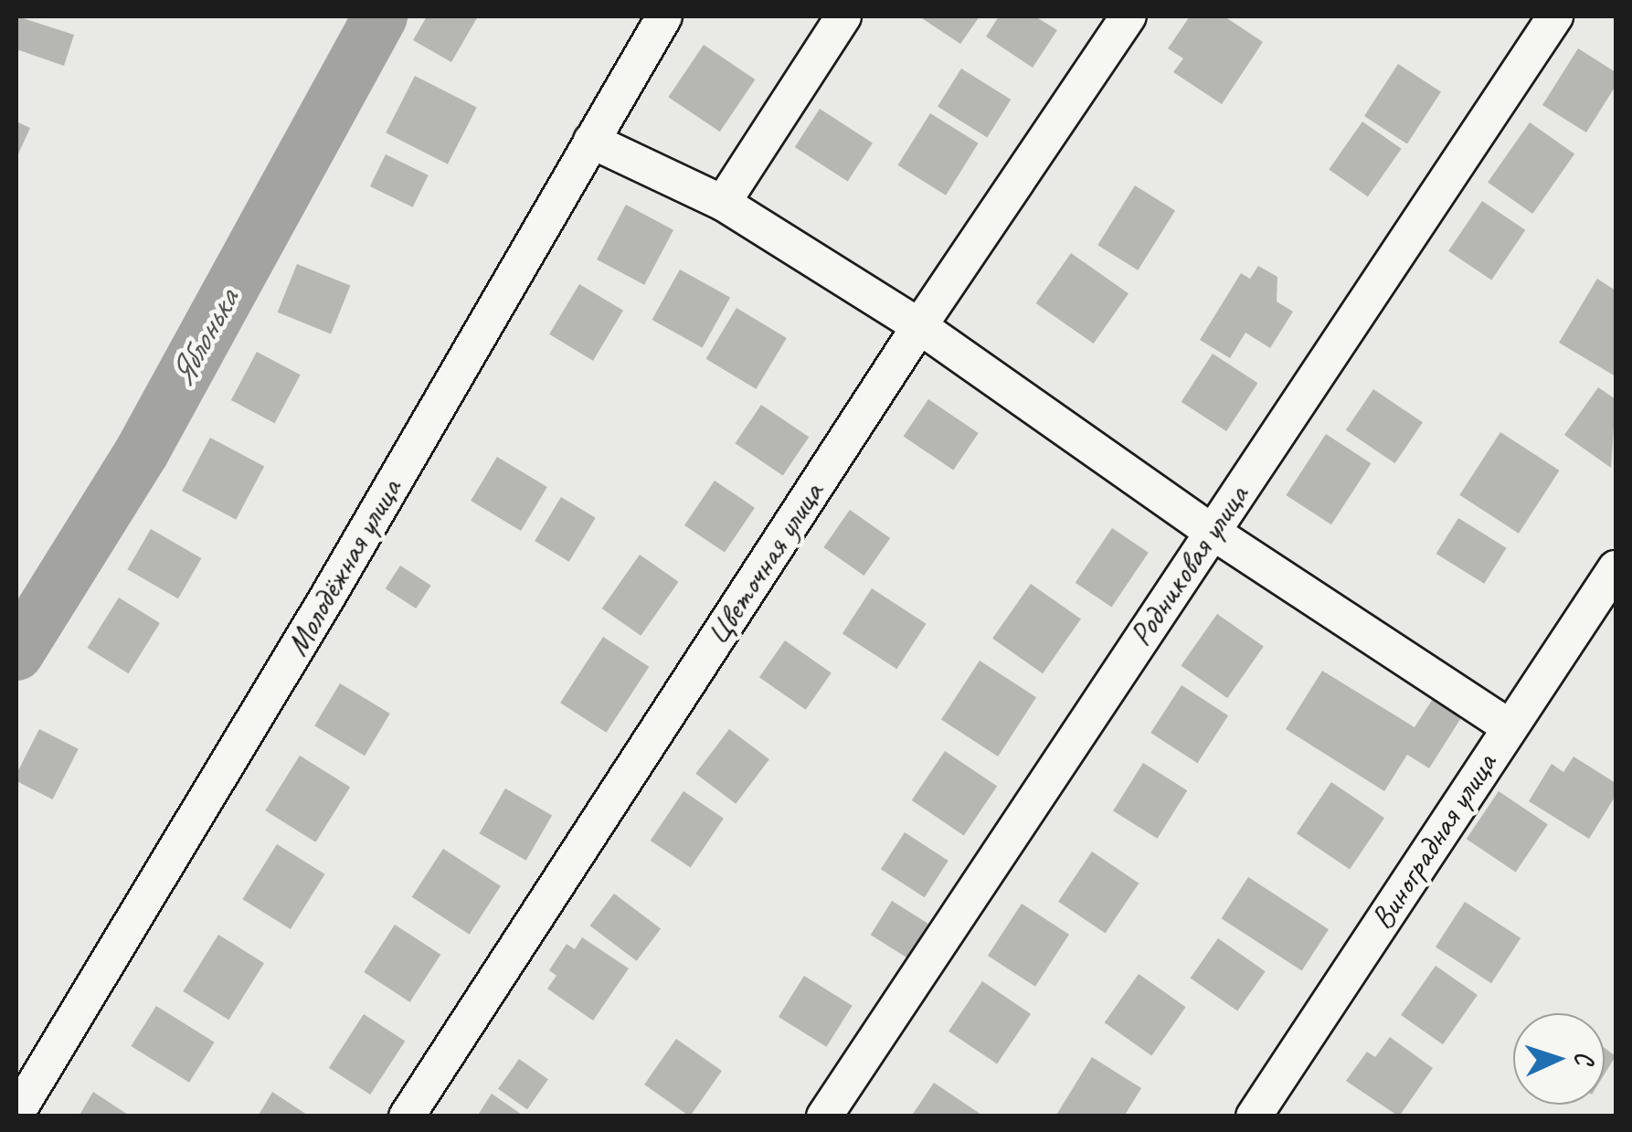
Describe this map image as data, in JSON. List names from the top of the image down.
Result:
{
  "streets": {
    "street": [
      "Цветочная улица",
      "Родниковая улица",
      "Молодёжная улица",
      "Виноградная улица"
    ]
  },
  "water": ["Яблонька"],
  "north": "right"
}
